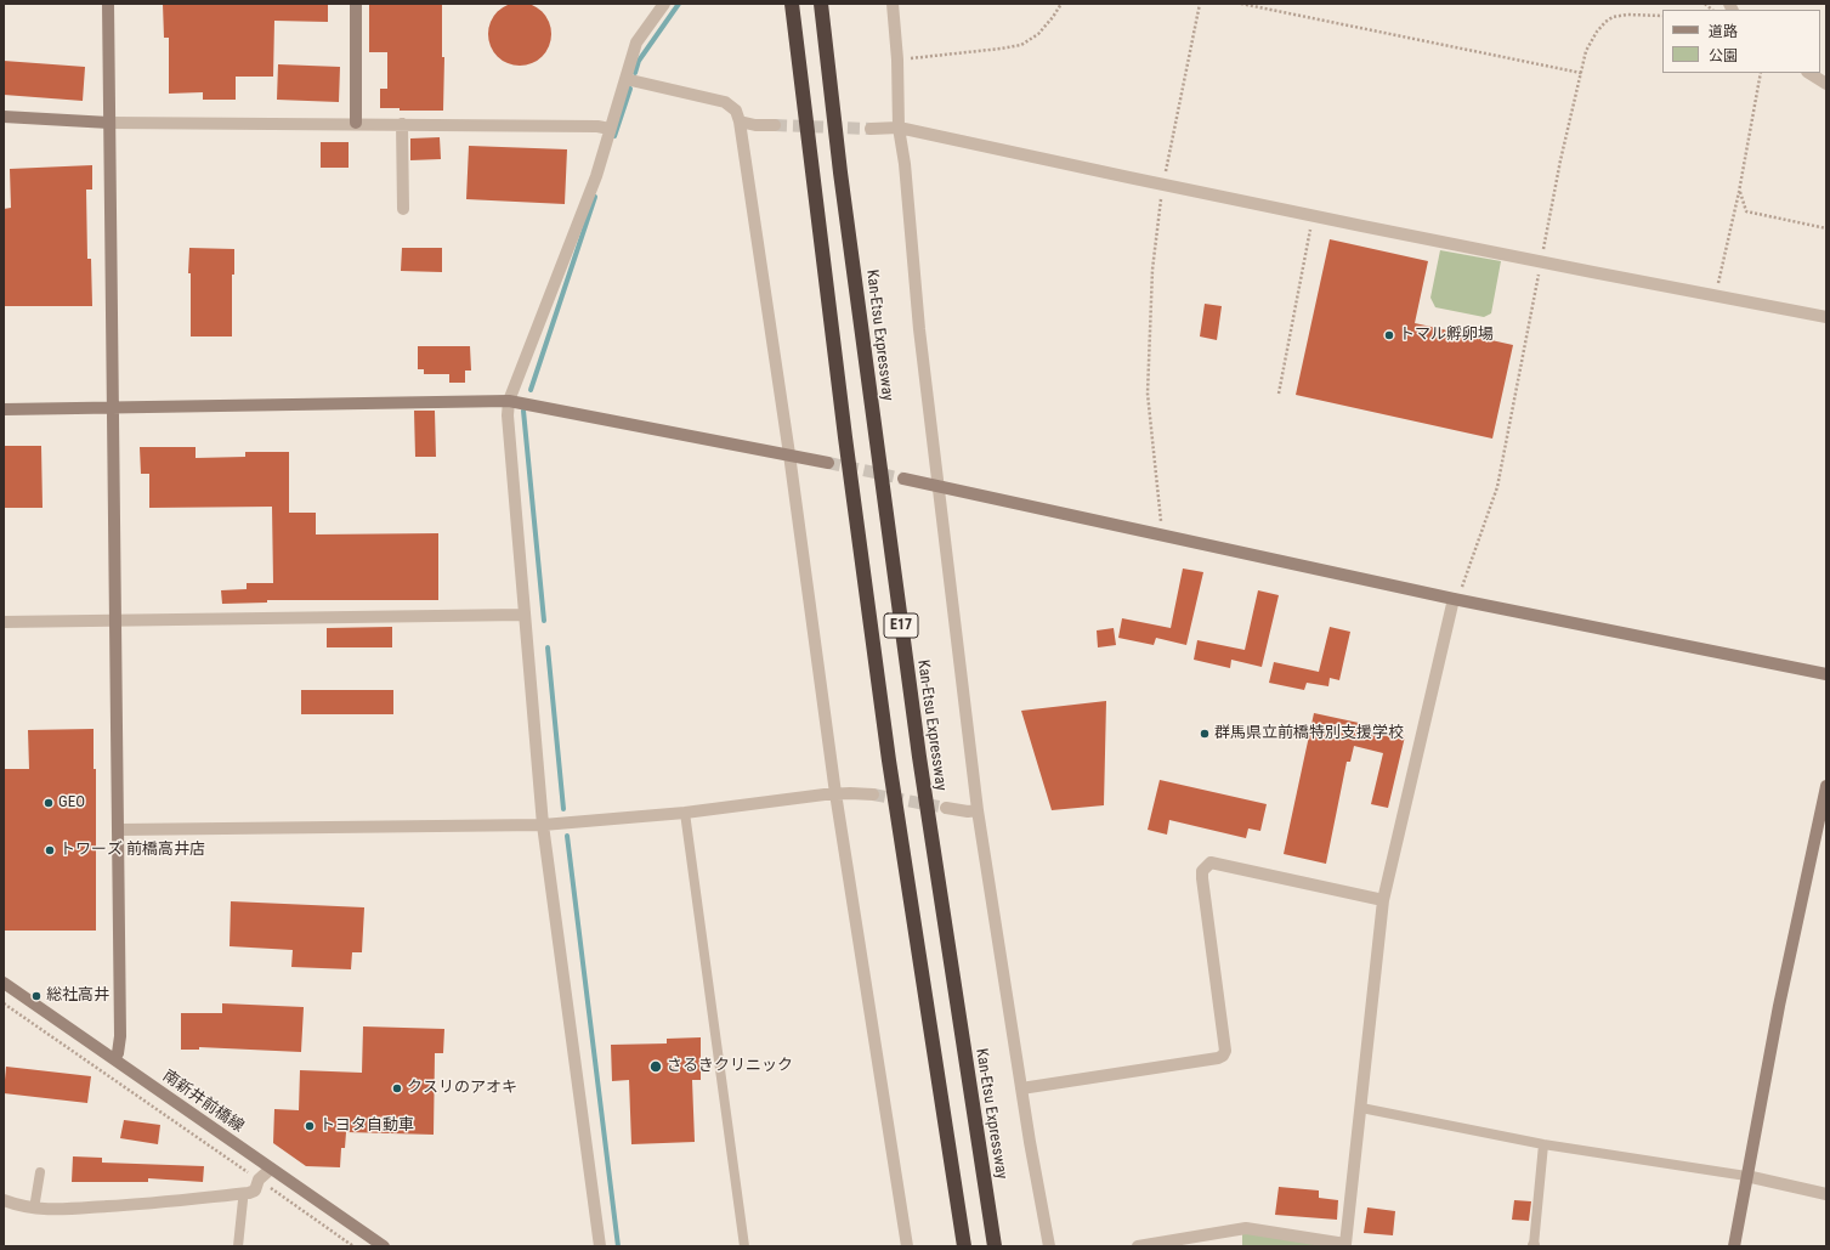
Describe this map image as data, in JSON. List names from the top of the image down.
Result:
{
  "streets": {
    "highway": ["Kan-Etsu Expressway", "E17"],
    "street": ["南新井前橋線"]
  },
  "places": [
    "トマル孵卵場",
    "群馬県立前橋特別支援学校",
    "GEO",
    "トワーズ 前橋高井店",
    "総社高井",
    "さるきクリニック",
    "クスリのアオキ",
    "トヨタ自動車"
  ],
  "legend": ["道路", "公園"]
}
